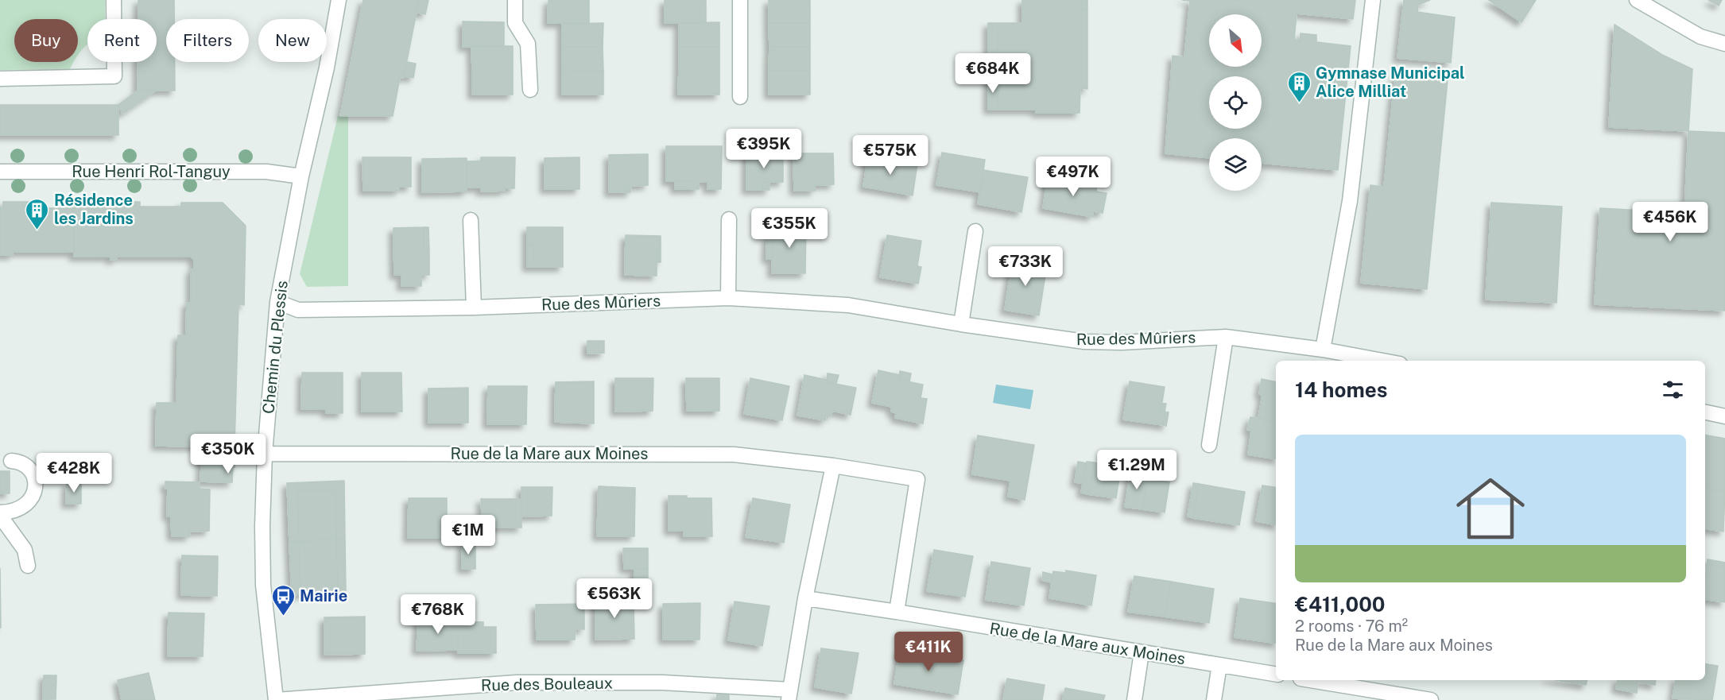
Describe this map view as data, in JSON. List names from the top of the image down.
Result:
{
  "streets": {
    "street": [
      "Rue Henri Rol-Tanguy",
      "Rue des Mûriers",
      "Chemin du Plessis",
      "Rue de la Mare aux Moines",
      "Rue des Bouleaux"
    ]
  },
  "crossings": [
    ["Rue Henri Rol-Tanguy", "Chemin du Plessis"],
    ["Rue des Mûriers", "Chemin du Plessis"],
    ["Chemin du Plessis", "Rue de la Mare aux Moines"],
    ["Chemin du Plessis", "Rue des Bouleaux"]
  ],
  "places": {
    "building": ["Gymnase Municipal Alice Milliat", "Résidence les Jardins"],
    "bus stop": ["Mairie"]
  },
  "north": "bottom right",
  "page": {
    "chip": [
      "Buy",
      "Rent",
      "Filters",
      "New"
    ],
    "price": [
      "€684K",
      "€395K",
      "€575K",
      "€497K",
      "€456K",
      "€355K",
      "€733K",
      "€350K",
      "€1.29M",
      "€428K",
      "€1M",
      "€563K",
      "€768K",
      "€411K"
    ],
    "heading": "14 homes",
    "list": [
      {
        "name": "€411,000",
        "note": "2 rooms · 76 m² · Rue de la Mare aux Moines"
      }
    ]
  }
}
